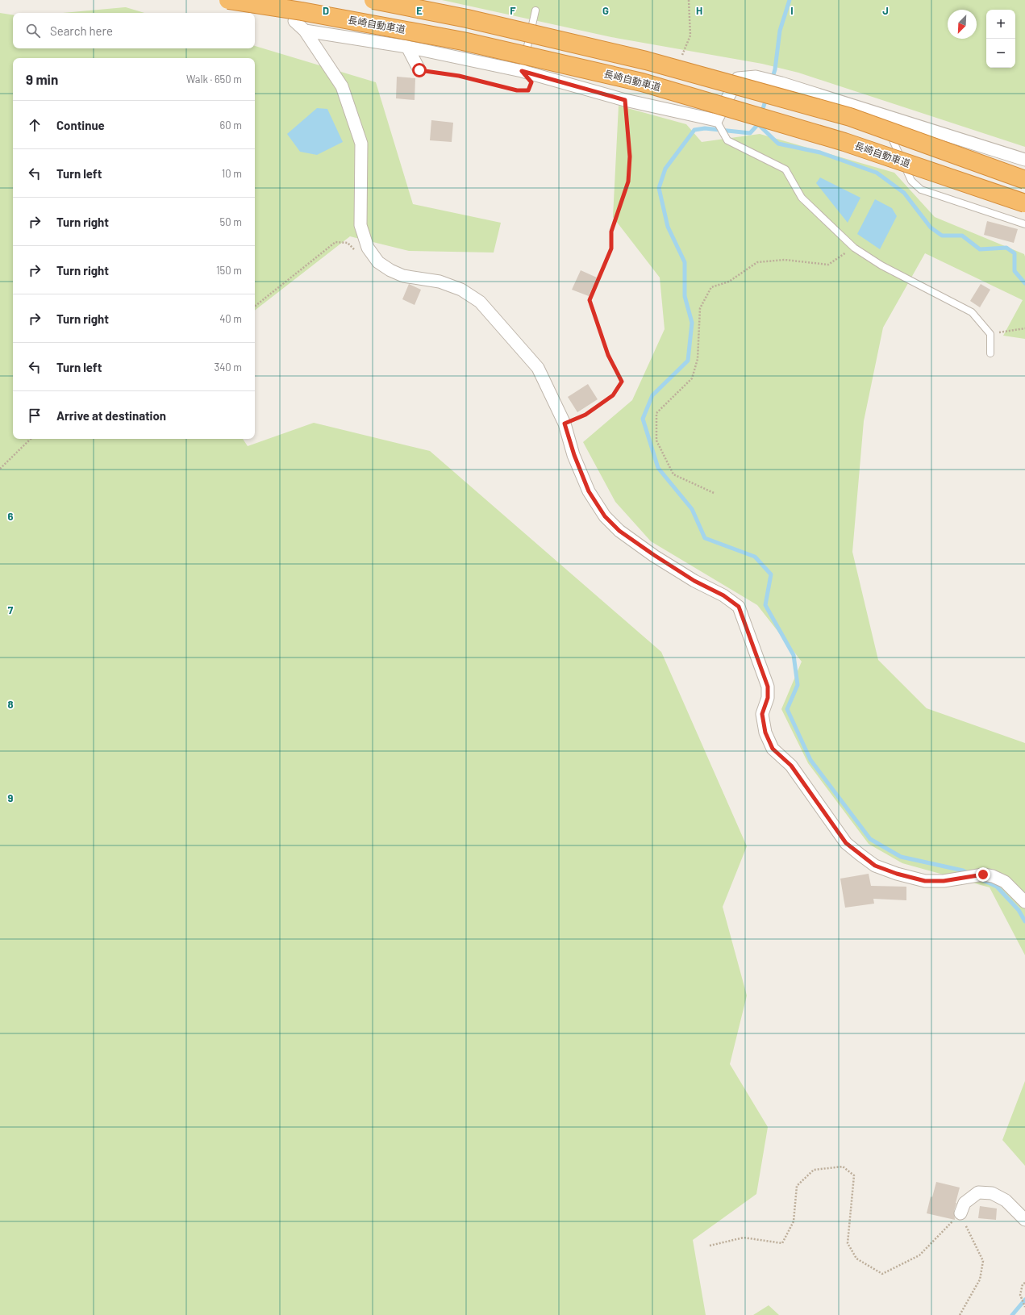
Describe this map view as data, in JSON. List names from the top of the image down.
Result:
{
  "streets": {
    "highway": ["長崎自動車道"]
  },
  "north": "bottom left",
  "page": {
    "map_buttons": ["+", "−"],
    "search": "Search here",
    "heading": ["9 min", "Walk · 650 m"],
    "list": [
      ["Continue", "60 m"],
      ["Turn left", "10 m"],
      ["Turn right", "50 m"],
      ["Turn right", "150 m"],
      ["Turn right", "40 m"],
      ["Turn left", "340 m"],
      "Arrive at destination"
    ]
  },
  "grid": {
    "columns": [
      "D",
      "E",
      "F",
      "G",
      "H",
      "I",
      "J"
    ],
    "rows": [
      "6",
      "7",
      "8",
      "9"
    ]
  }
}
